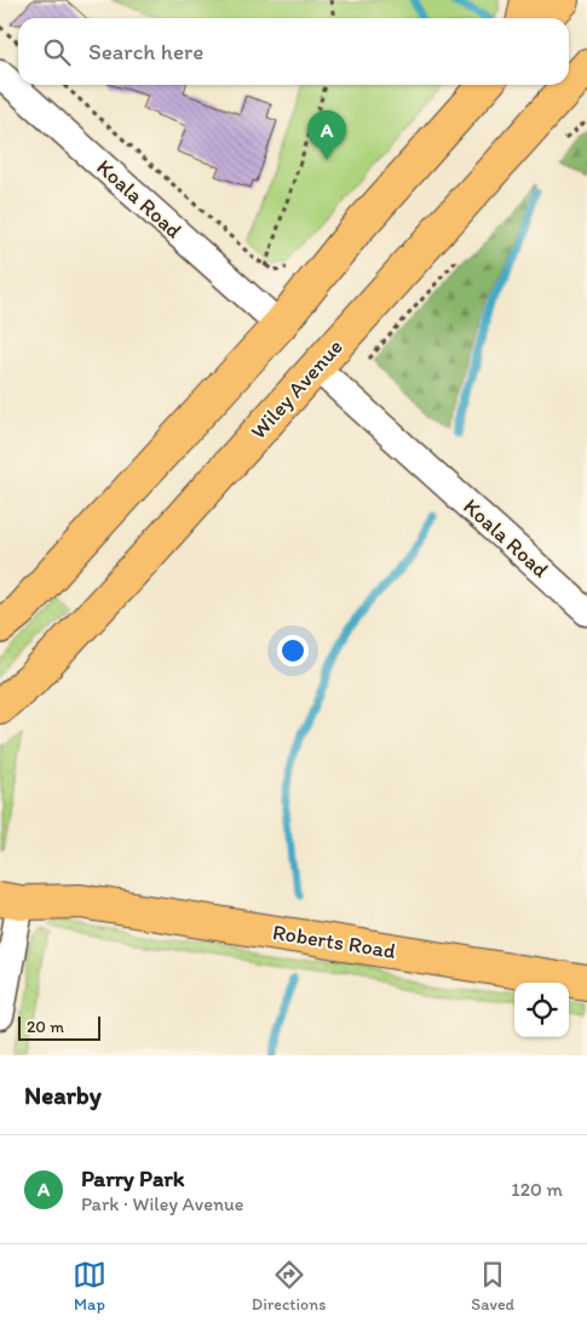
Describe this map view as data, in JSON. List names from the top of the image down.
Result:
{
  "streets": {
    "main road": ["Wiley Avenue", "Roberts Road"],
    "street": ["Koala Road"]
  },
  "crossings": [
    ["Koala Road", "Wiley Avenue"]
  ],
  "scale_bar": "20 m",
  "page": {
    "search": "Search here",
    "pins": "A",
    "scale": "20 m",
    "heading": "Nearby",
    "list": [
      {
        "mark": "A",
        "name": "Parry Park",
        "note": "Park · Wiley Avenue",
        "value": "120 m"
      }
    ],
    "nav": ["Map", "Directions", "Saved"]
  }
}
